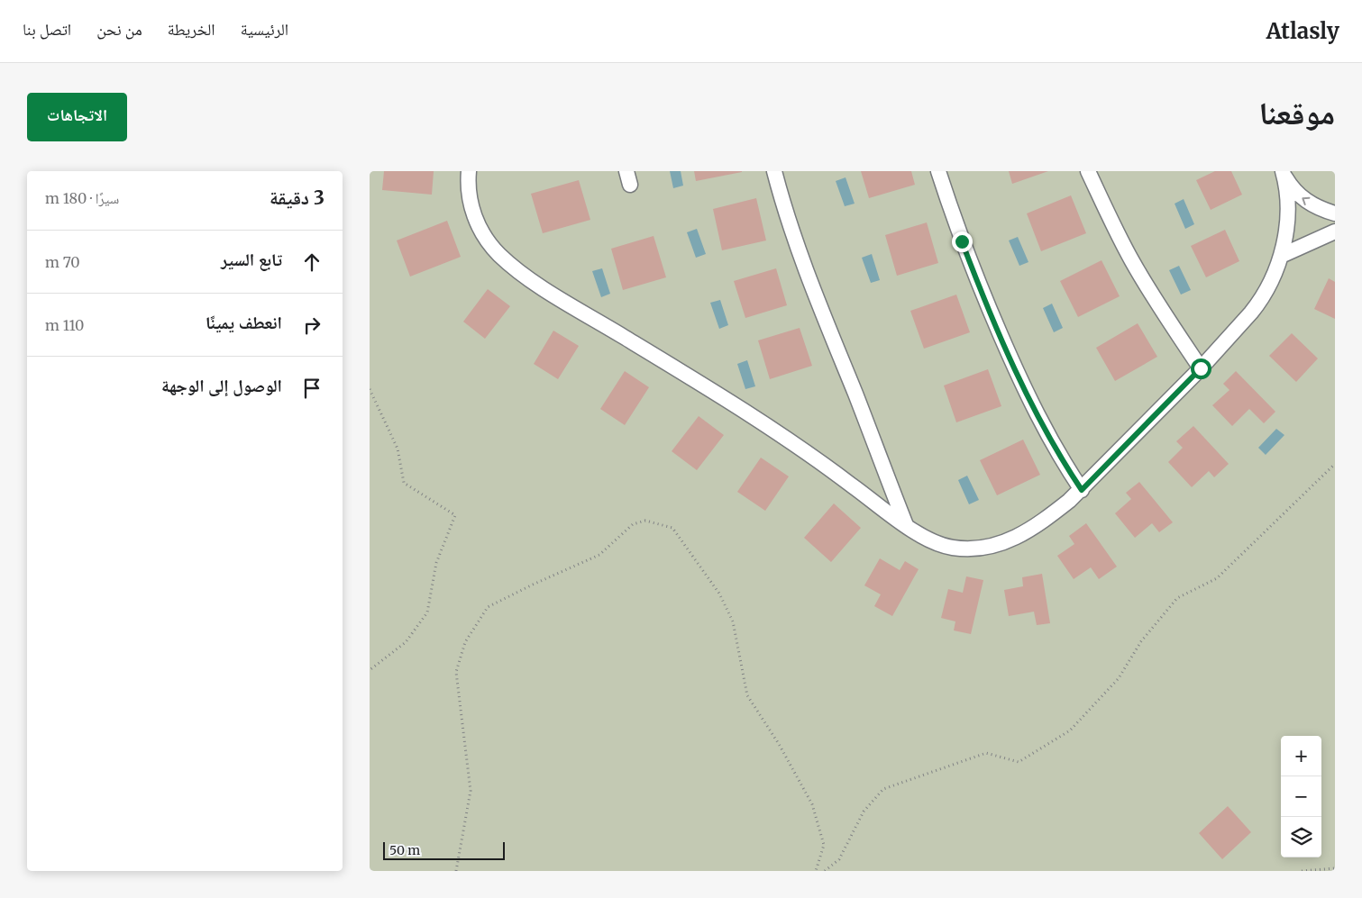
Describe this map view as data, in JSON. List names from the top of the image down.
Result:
{
  "scale_bar": "50 m",
  "page": {
    "header": "Atlasly",
    "nav": [
      "الرئيسية",
      "الخريطة",
      "من نحن",
      "اتصل بنا"
    ],
    "title": "موقعنا",
    "buttons": "الاتجاهات",
    "heading": ["3 دقيقة", "سيرًا · 180 m"],
    "list": [
      ["تابع السير", "70 m"],
      ["انعطف يمينًا", "110 m"],
      "الوصول إلى الوجهة"
    ],
    "map_buttons": ["+", "−"],
    "scale": "50 m"
  }
}
